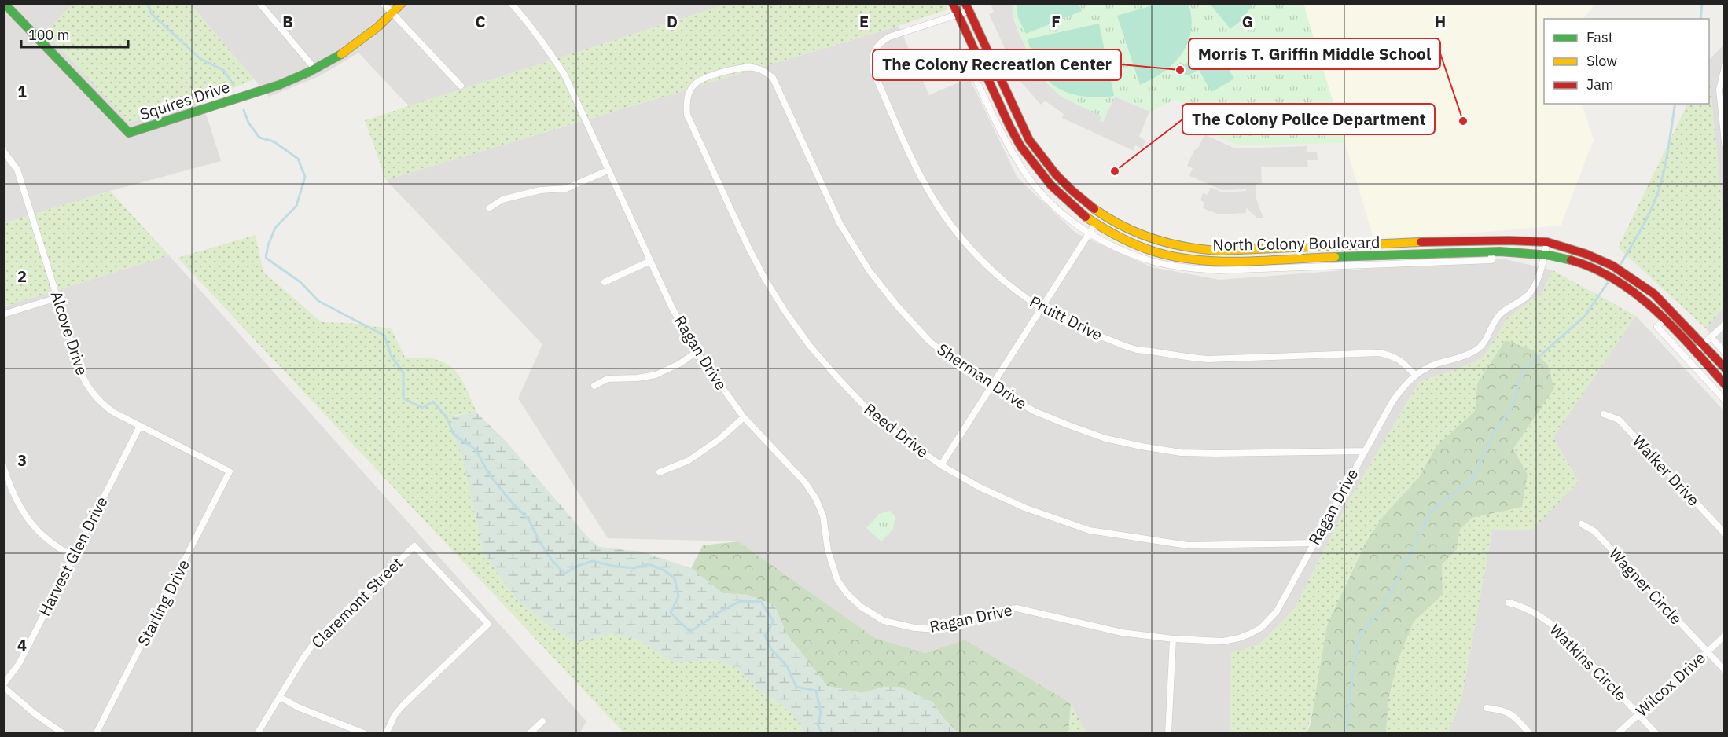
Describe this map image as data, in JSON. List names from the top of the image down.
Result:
{
  "streets": {
    "main road": ["Squires Drive", "North Colony Boulevard"],
    "street": [
      "Pruitt Drive",
      "Alcove Drive",
      "Ragan Drive",
      "Sherman Drive",
      "Reed Drive",
      "Walker Drive",
      "Harvest Glen Drive",
      "Wagner Circle",
      "Starling Drive",
      "Claremont Street",
      "Watkins Circle",
      "Wilcox Drive"
    ]
  },
  "crossings": [
    ["North Colony Boulevard", "Pruitt Drive"],
    ["North Colony Boulevard", "Ragan Drive"],
    ["Pruitt Drive", "Ragan Drive"],
    ["Alcove Drive", "Harvest Glen Drive"],
    ["Alcove Drive", "Starling Drive"],
    ["Ragan Drive", "Sherman Drive"],
    ["Ragan Drive", "Reed Drive"],
    ["Sherman Drive", "Reed Drive"],
    ["Wagner Circle", "Wilcox Drive"],
    ["Watkins Circle", "Wilcox Drive"]
  ],
  "places": ["The Colony Recreation Center", "Morris T. Griffin Middle School", "The Colony Police Department"],
  "legend": ["Fast", "Slow", "Jam"],
  "scale_bar": "100 m",
  "grid": {
    "columns": [
      "B",
      "C",
      "D",
      "E",
      "F",
      "G",
      "H"
    ],
    "rows": [
      "1",
      "2",
      "3",
      "4"
    ]
  }
}
